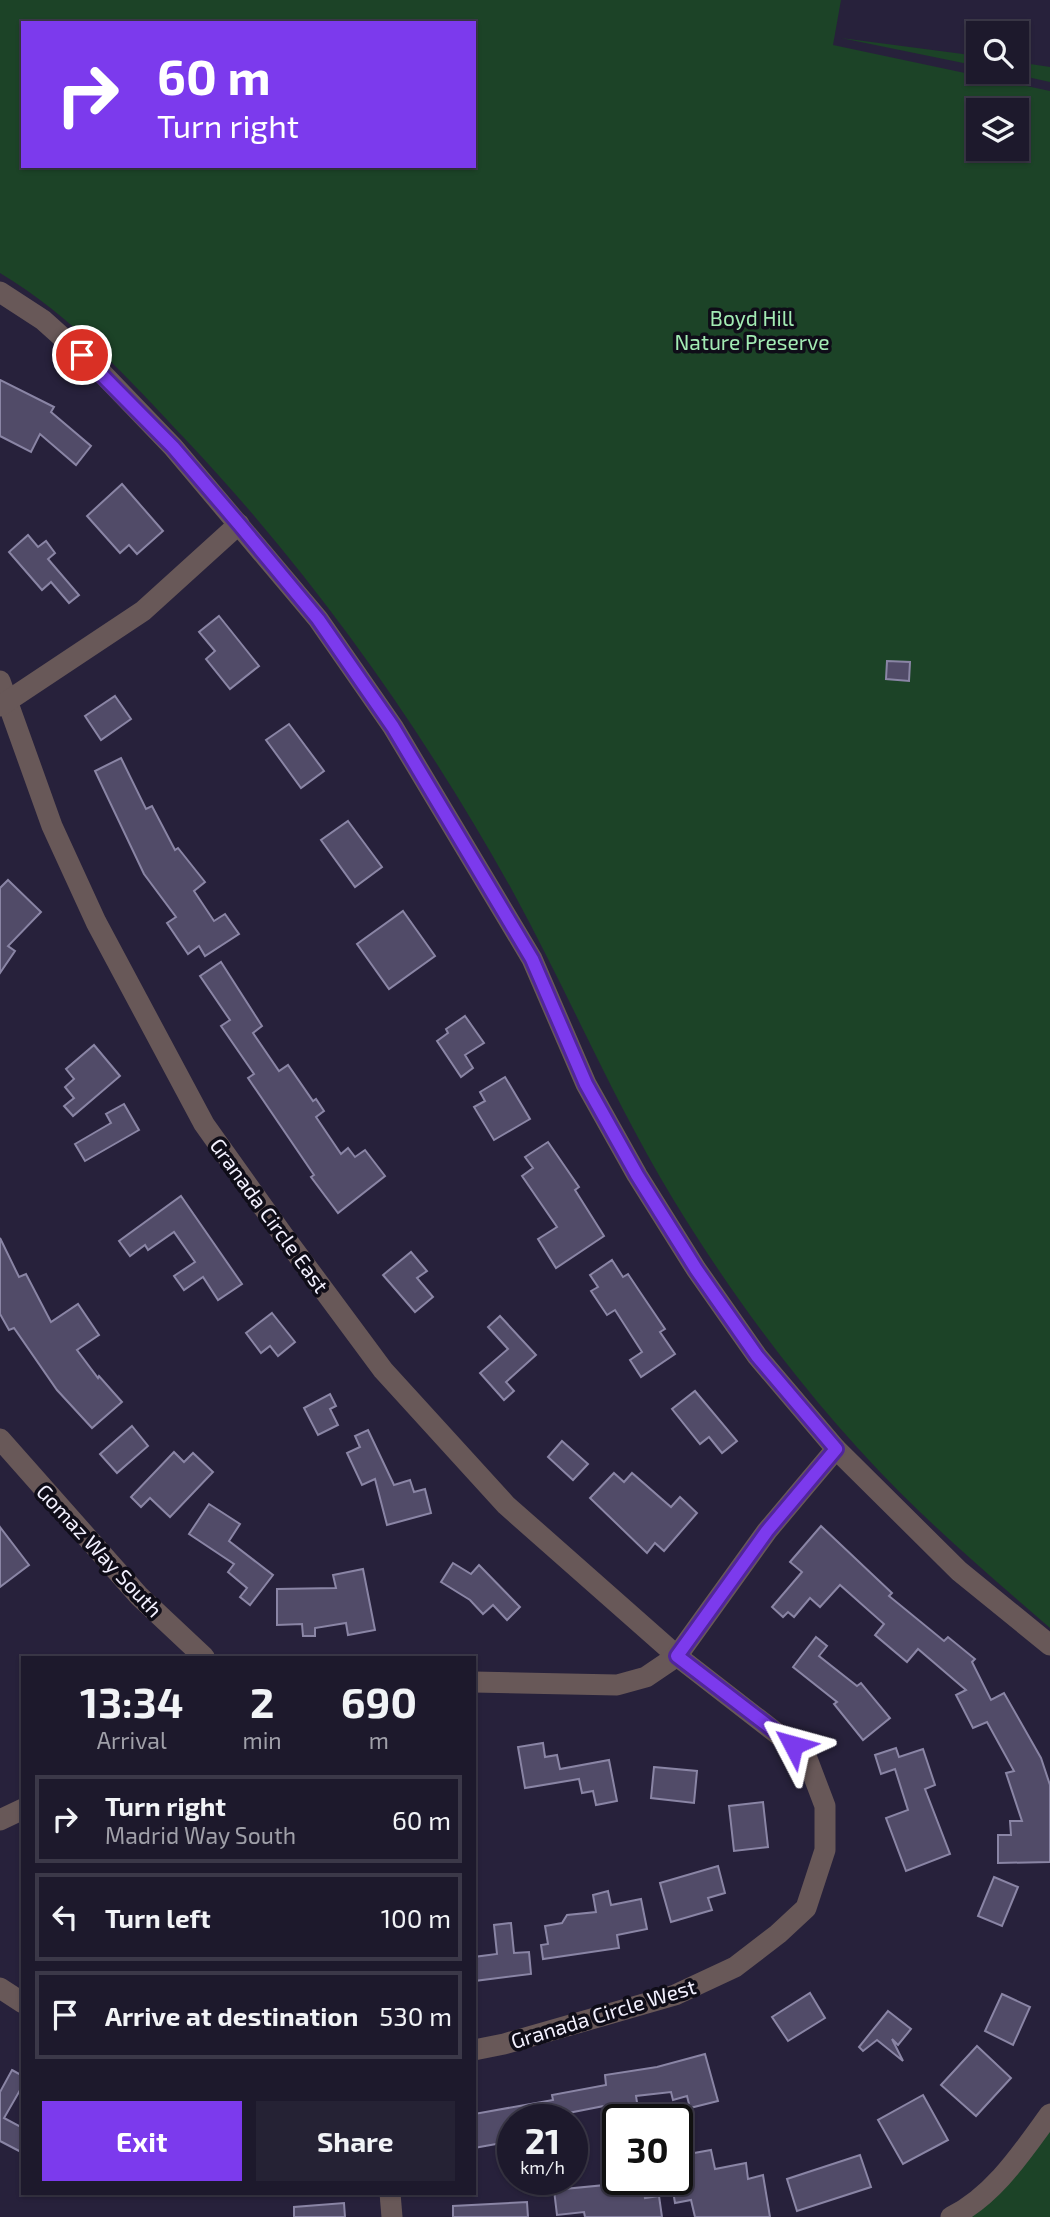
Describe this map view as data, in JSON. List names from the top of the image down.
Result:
{
  "streets": {
    "street": ["Granada Circle East", "Gomaz Way South", "Granada Circle West"]
  },
  "crossings": [
    ["Granada Circle East", "Granada Circle West"]
  ],
  "parks": ["Boyd Hill Nature Preserve"],
  "page": {
    "turn": ["60 m", "Turn right"],
    "eta": [
      "13:34",
      "Arrival",
      "2",
      "min",
      "690",
      "m"
    ],
    "list": [
      {
        "name": "Turn right",
        "note": "Madrid Way South",
        "value": "60 m"
      },
      {
        "name": "Turn left",
        "value": "100 m"
      },
      {
        "name": "Arrive at destination",
        "value": "530 m"
      }
    ],
    "buttons": ["Exit", "Share"],
    "speed": "21 km/h",
    "limit": "30"
  }
}
